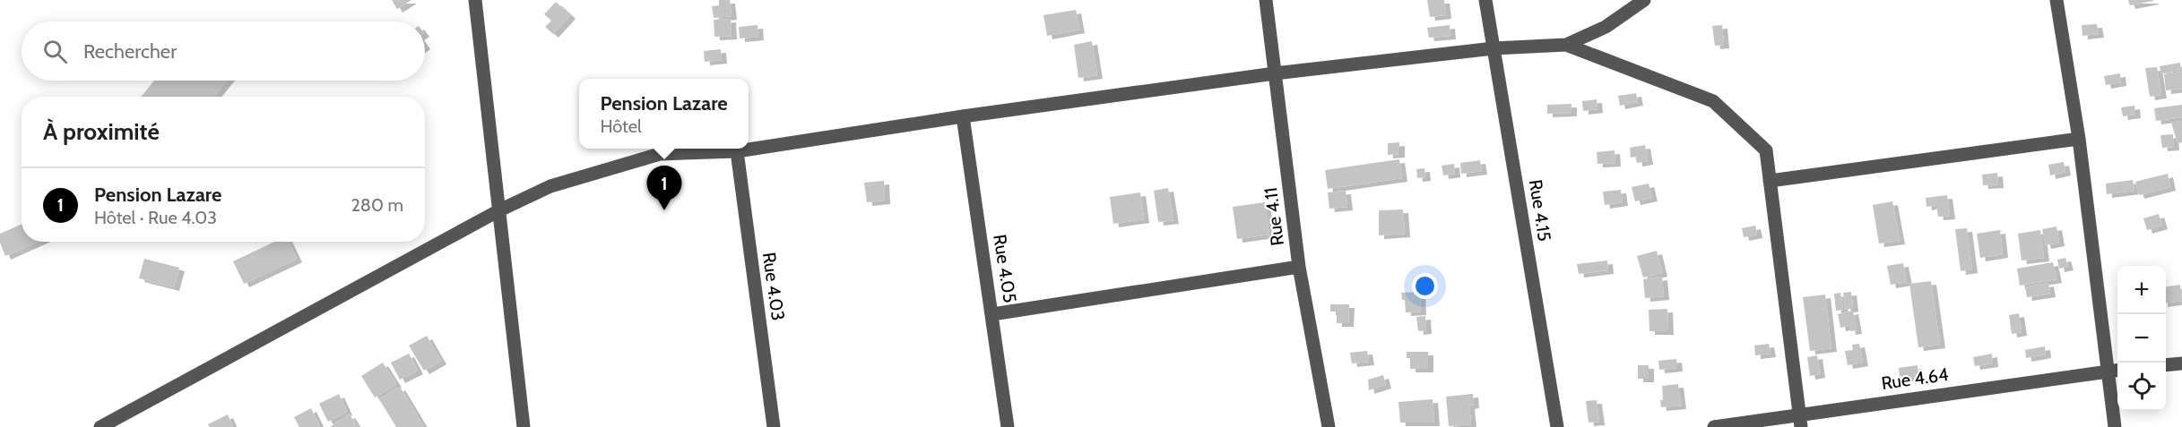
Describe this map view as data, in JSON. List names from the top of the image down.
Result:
{
  "streets": {
    "street": [
      "Rue 4.15",
      "Rue 4.11",
      "Rue 4.05",
      "Rue 4.03",
      "Rue 4.64"
    ]
  },
  "page": {
    "search": "Rechercher",
    "popup": ["Pension Lazare", "Hôtel"],
    "heading": "À proximité",
    "pins": "1",
    "list": [
      {
        "mark": "1",
        "name": "Pension Lazare",
        "note": "Hôtel · Rue 4.03",
        "value": "280 m"
      }
    ],
    "map_buttons": ["+", "−"]
  }
}
